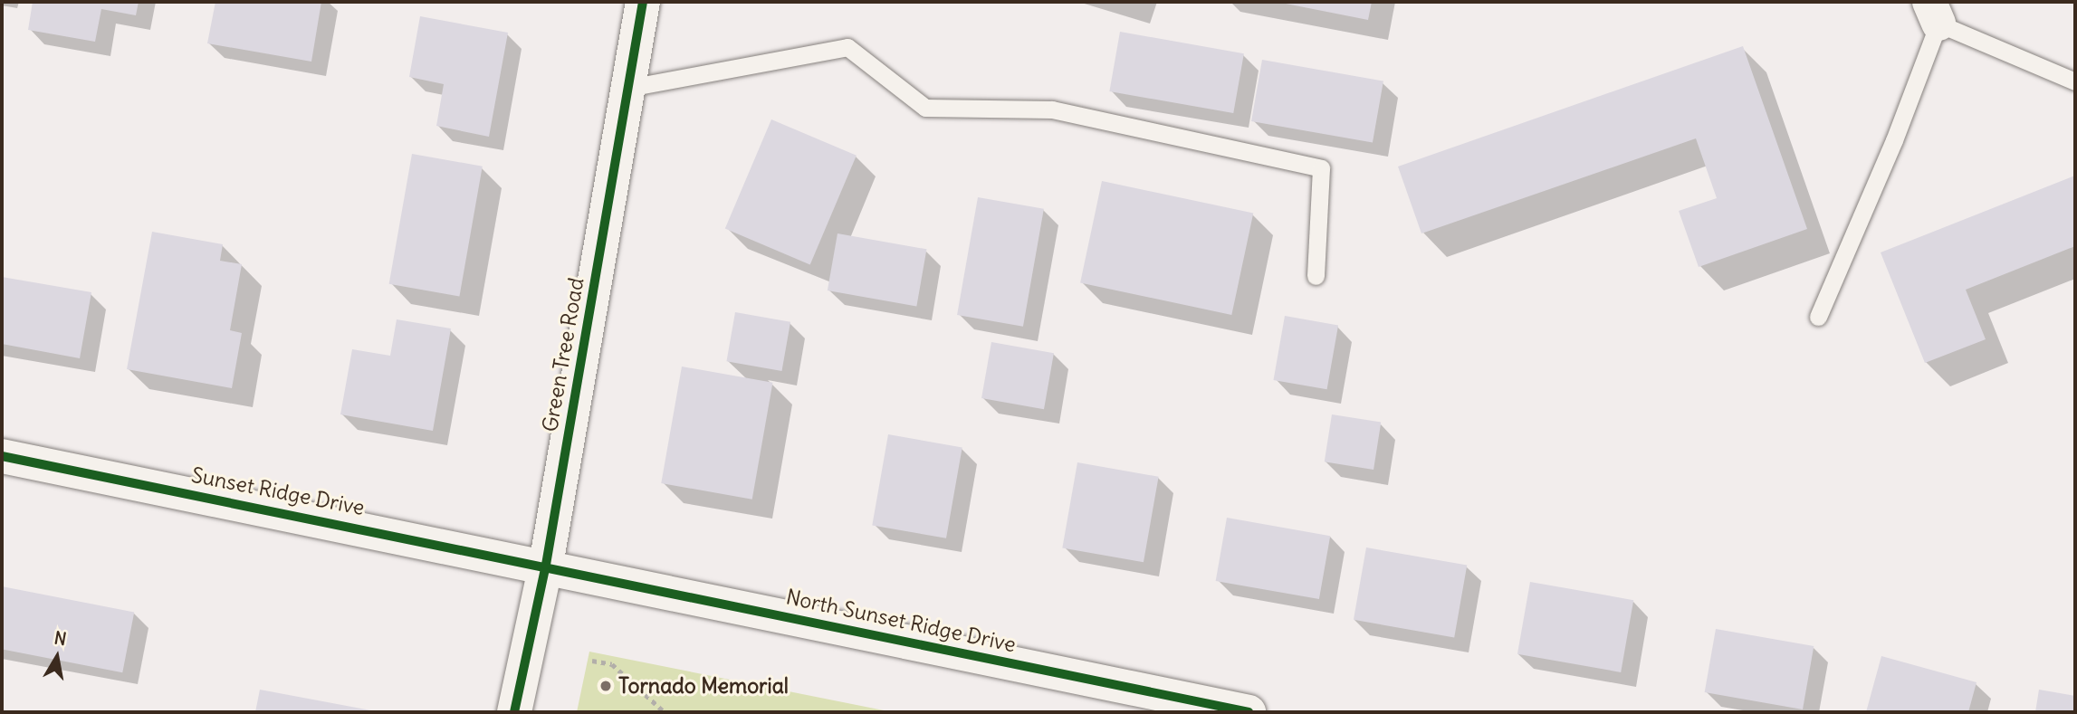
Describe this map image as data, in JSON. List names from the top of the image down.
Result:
{
  "streets": {
    "street": ["Green Tree Road", "Sunset Ridge Drive", "North Sunset Ridge Drive"]
  },
  "crossings": [
    ["Green Tree Road", "Sunset Ridge Drive"],
    ["Green Tree Road", "North Sunset Ridge Drive"],
    ["Sunset Ridge Drive", "North Sunset Ridge Drive"]
  ],
  "places": ["Tornado Memorial"],
  "north": "top"
}
